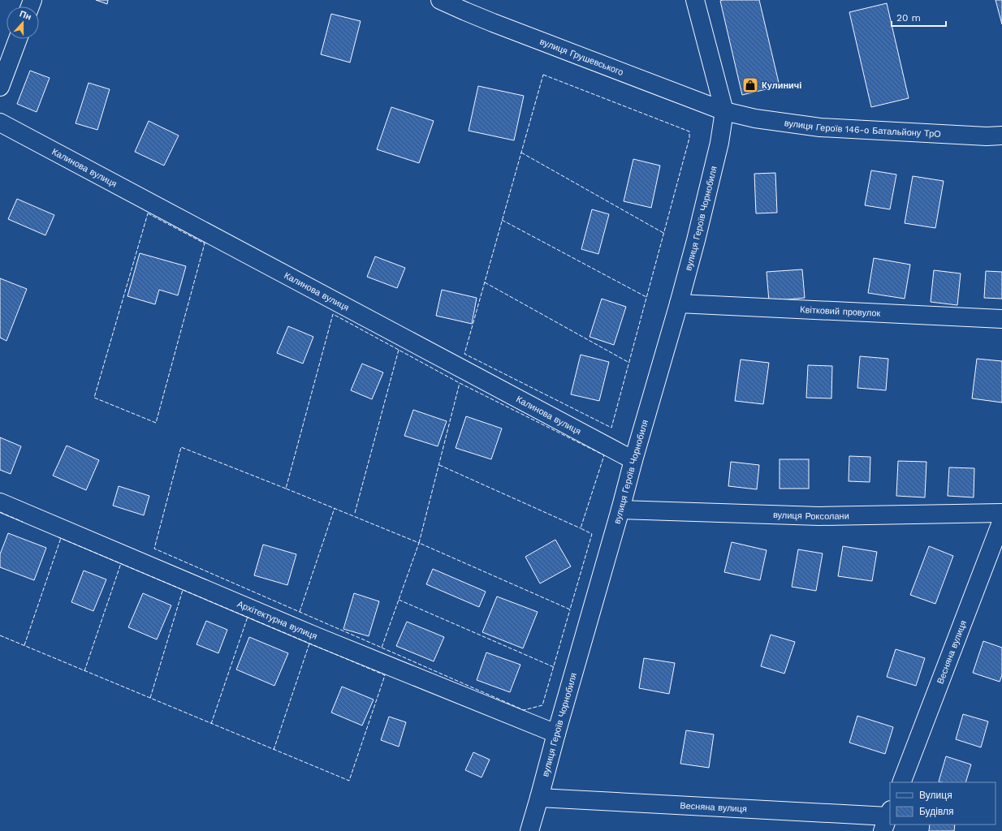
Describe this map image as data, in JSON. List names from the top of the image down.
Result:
{
  "streets": {
    "street": [
      "вулиця Грушевського",
      "вулиця Героїв 146-о Батальйону ТрО",
      "Калинова вулиця",
      "вулиця Героїв Чорнобиля",
      "Квітковий провулок",
      "вулиця Роксолани",
      "Архітектурна вулиця",
      "Весняна вулиця"
    ]
  },
  "crossings": [
    ["вулиця Грушевського", "вулиця Героїв 146-о Батальйону ТрО"],
    ["вулиця Грушевського", "вулиця Героїв Чорнобиля"],
    ["вулиця Героїв 146-о Батальйону ТрО", "вулиця Героїв Чорнобиля"],
    ["Калинова вулиця", "вулиця Героїв Чорнобиля"],
    ["вулиця Героїв Чорнобиля", "Квітковий провулок"],
    ["вулиця Героїв Чорнобиля", "вулиця Роксолани"],
    ["вулиця Героїв Чорнобиля", "Архітектурна вулиця"],
    ["вулиця Героїв Чорнобиля", "Весняна вулиця"]
  ],
  "places": {
    "shop": ["Кулиничі"]
  },
  "legend": ["Вулиця", "Будівля"],
  "scale_bar": "20 m",
  "north": "top"
}
